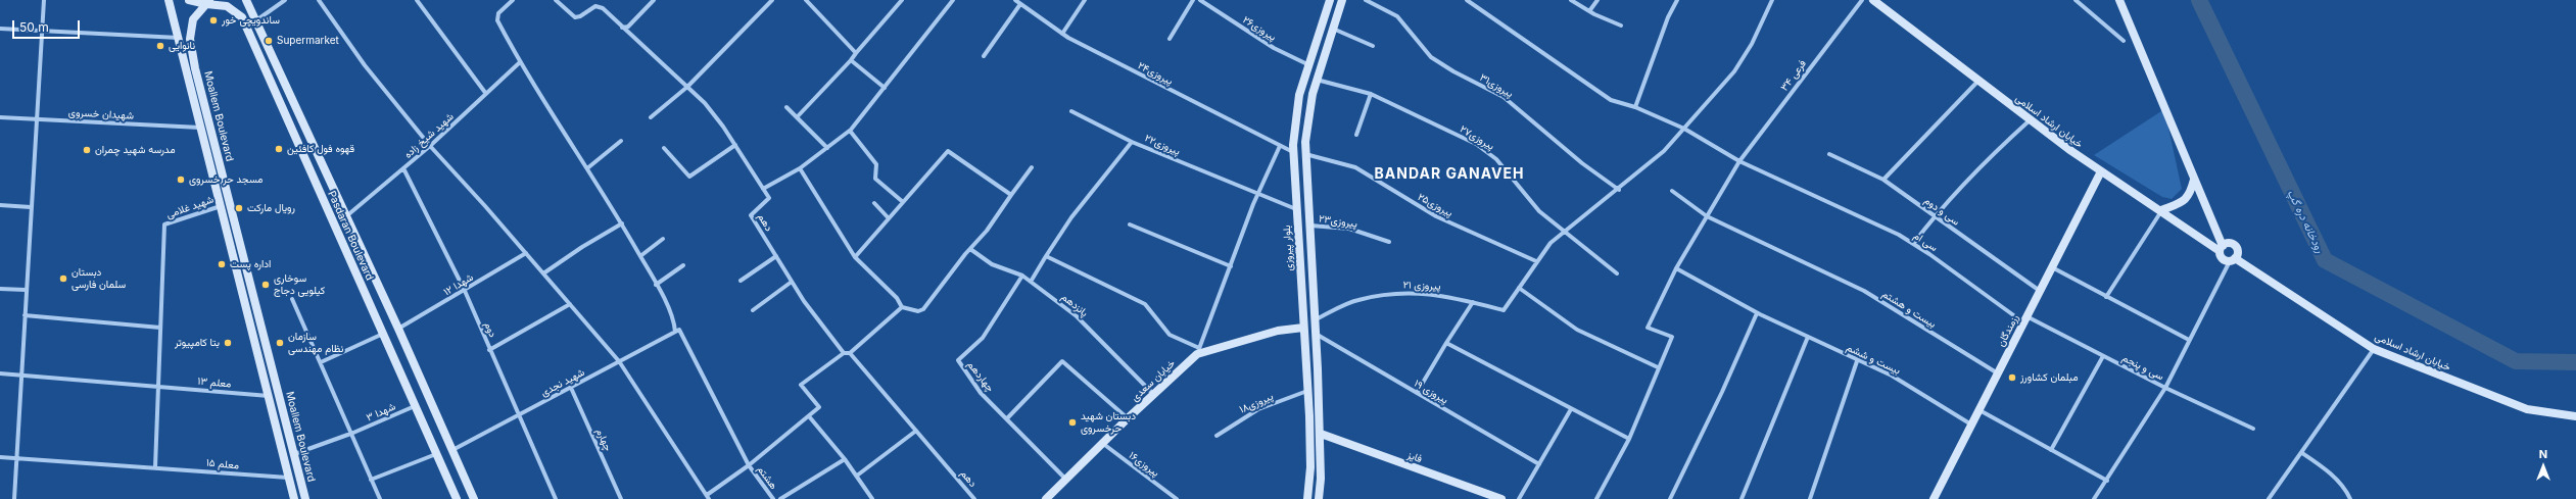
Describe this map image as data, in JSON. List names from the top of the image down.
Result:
{
  "streets": {
    "main road": [
      "Moallem Boulevard",
      "خیابان ارشاد اسلامی",
      "Pasdaran Boulevard",
      "بلوار پیروزی",
      "رزمندگان",
      "خیابان سعدی",
      "فایز"
    ],
    "street": [
      "پیروزی۲۶",
      "پیروزی۲۴",
      "فرعی ۳۴",
      "پیروزی۳۱",
      "شهیدان خسروی",
      "شهید شیخ زاده",
      "پیروزی۲۷",
      "پیروزی۲۲",
      "پیروزی۲۵",
      "شهید غلامی",
      "سی و دوم",
      "پیروزی۲۳",
      "دهم",
      "سی ام",
      "شهدا ۱۲",
      "پیروزی ۲۱",
      "پانزدهم",
      "بیست و هشتم",
      "دوم",
      "بیست و ششم",
      "سی و پنجم",
      "چهاردهم",
      "معلم ۱۳",
      "شهید نجدی",
      "پیروزی ۱۹",
      "پیروزی۱۸",
      "شهدا ۳",
      "چهارم",
      "معلم ۱۵",
      "پیروزی۱۶",
      "هشتم"
    ]
  },
  "crossings": [
    ["پیروزی۲۶", "بلوار پیروزی"],
    ["پیروزی۲۴", "بلوار پیروزی"],
    ["فرعی ۳۴", "سی ام"],
    ["فرعی ۳۴", "بیست و هشتم"],
    ["فرعی ۳۴", "بیست و ششم"],
    ["شهیدان خسروی", "Moallem Boulevard"],
    ["Moallem Boulevard", "شهید غلامی"],
    ["Moallem Boulevard", "Pasdaran Boulevard"],
    ["Moallem Boulevard", "معلم ۱۳"],
    ["Moallem Boulevard", "شهدا ۳"],
    ["Moallem Boulevard", "معلم ۱۵"],
    ["خیابان ارشاد اسلامی", "رزمندگان"],
    ["شهید شیخ زاده", "Pasdaran Boulevard"],
    ["شهید شیخ زاده", "دوم"],
    ["شهید شیخ زاده", "هشتم"],
    ["پیروزی۲۲", "بلوار پیروزی"],
    ["پیروزی۲۲", "پانزدهم"],
    ["سی و دوم", "رزمندگان"],
    ["Pasdaran Boulevard", "شهدا ۱۲"],
    ["Pasdaran Boulevard", "شهید نجدی"],
    ["Pasdaran Boulevard", "شهدا ۳"],
    ["سی ام", "رزمندگان"],
    ["سی ام", "سی و پنجم"],
    ["بلوار پیروزی", "خیابان سعدی"],
    ["بلوار پیروزی", "پیروزی۱۸"],
    ["شهدا ۱۲", "دوم"],
    ["پانزدهم", "چهاردهم"],
    ["پانزدهم", "خیابان سعدی"],
    ["بیست و هشتم", "رزمندگان"],
    ["دوم", "شهید نجدی"],
    ["رزمندگان", "بیست و ششم"],
    ["رزمندگان", "سی و پنجم"],
    ["چهاردهم", "خیابان سعدی"],
    ["خیابان سعدی", "پیروزی۱۶"],
    ["شهید نجدی", "چهارم"],
    ["شهید نجدی", "هشتم"]
  ],
  "districts": ["BANDAR GANAVEH"],
  "water": ["رودخانه دره گپ"],
  "places": [
    "ساندویچی خور",
    "Supermarket",
    "نانوایی",
    "قهوه فول کافئین",
    "مدرسه شهید چمران",
    "مسجد حر خسروی",
    "رویال مارکت",
    "اداره پست",
    "دبستان سلمان فارسی",
    "سوخاری کیلویی دجاج",
    "بتا کامپیوتر",
    "سازمان نظام مهندسی",
    "مبلمان کشاورز",
    "دبستان شهید حرخسروی"
  ],
  "scale_bar": "50 m",
  "north": "top"
}
